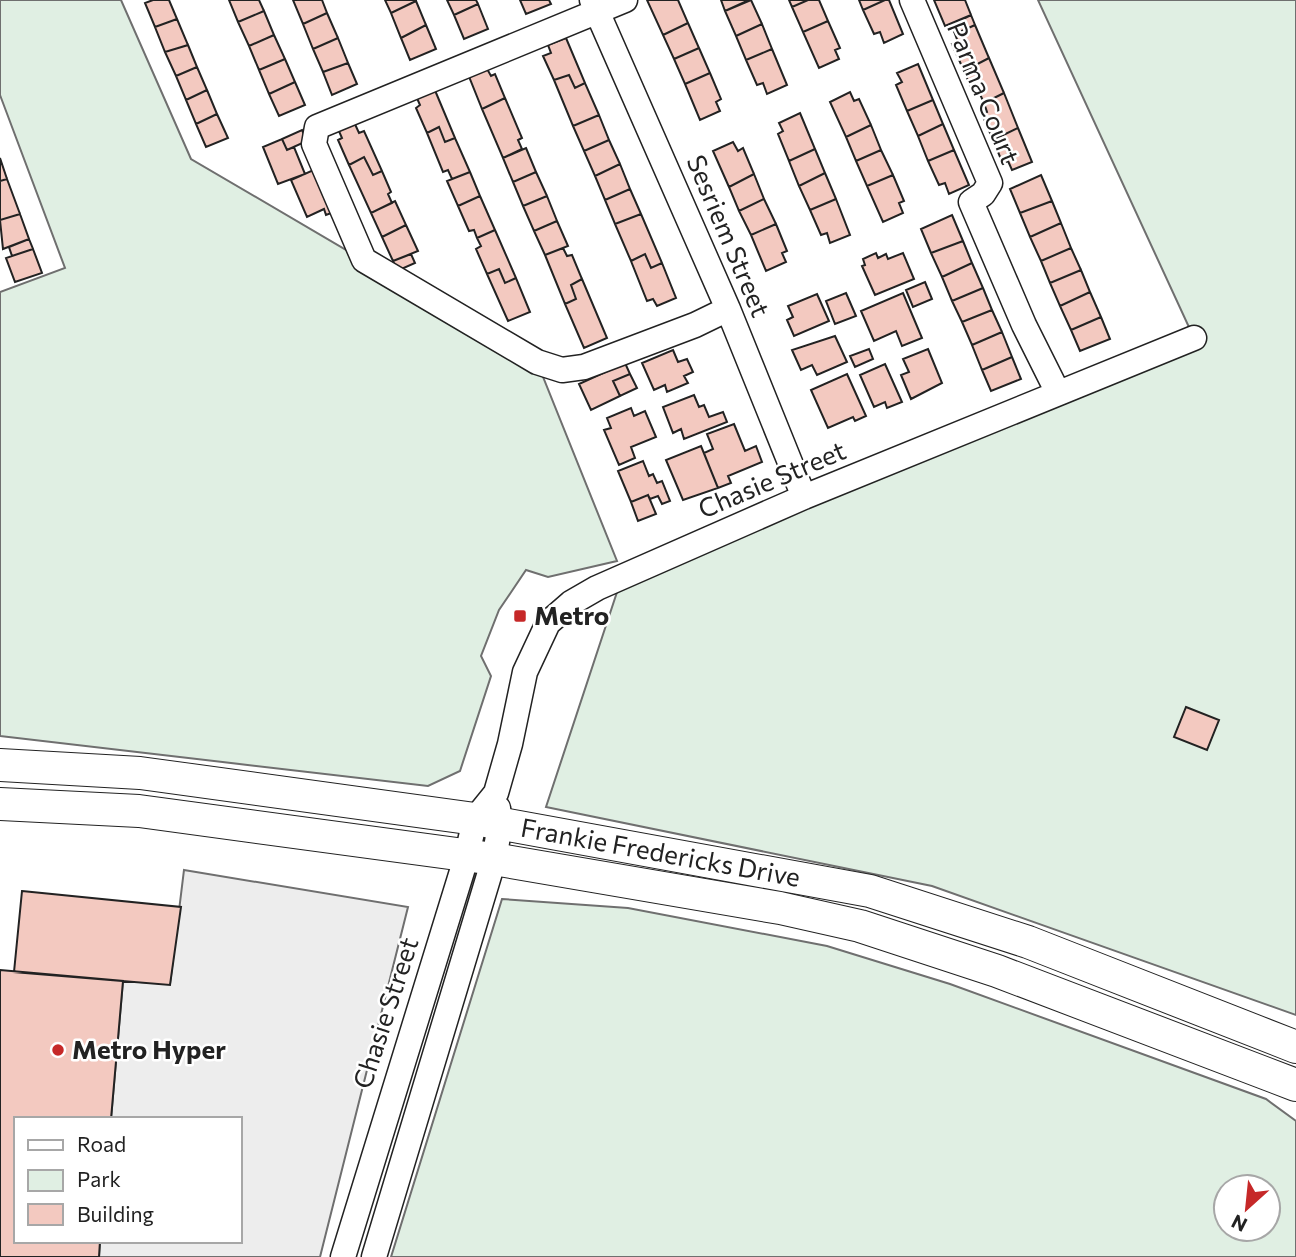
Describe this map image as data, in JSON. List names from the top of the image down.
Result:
{
  "streets": {
    "main road": ["Frankie Fredericks Drive"],
    "street": ["Parma Court", "Sesriem Street", "Chasie Street"]
  },
  "crossings": [
    ["Parma Court", "Chasie Street"],
    ["Sesriem Street", "Chasie Street"],
    ["Chasie Street", "Frankie Fredericks Drive"]
  ],
  "places": {
    "transit": ["Metro"],
    "other": ["Metro Hyper"]
  },
  "legend": ["Road", "Park", "Building"],
  "north": "bottom left"
}
